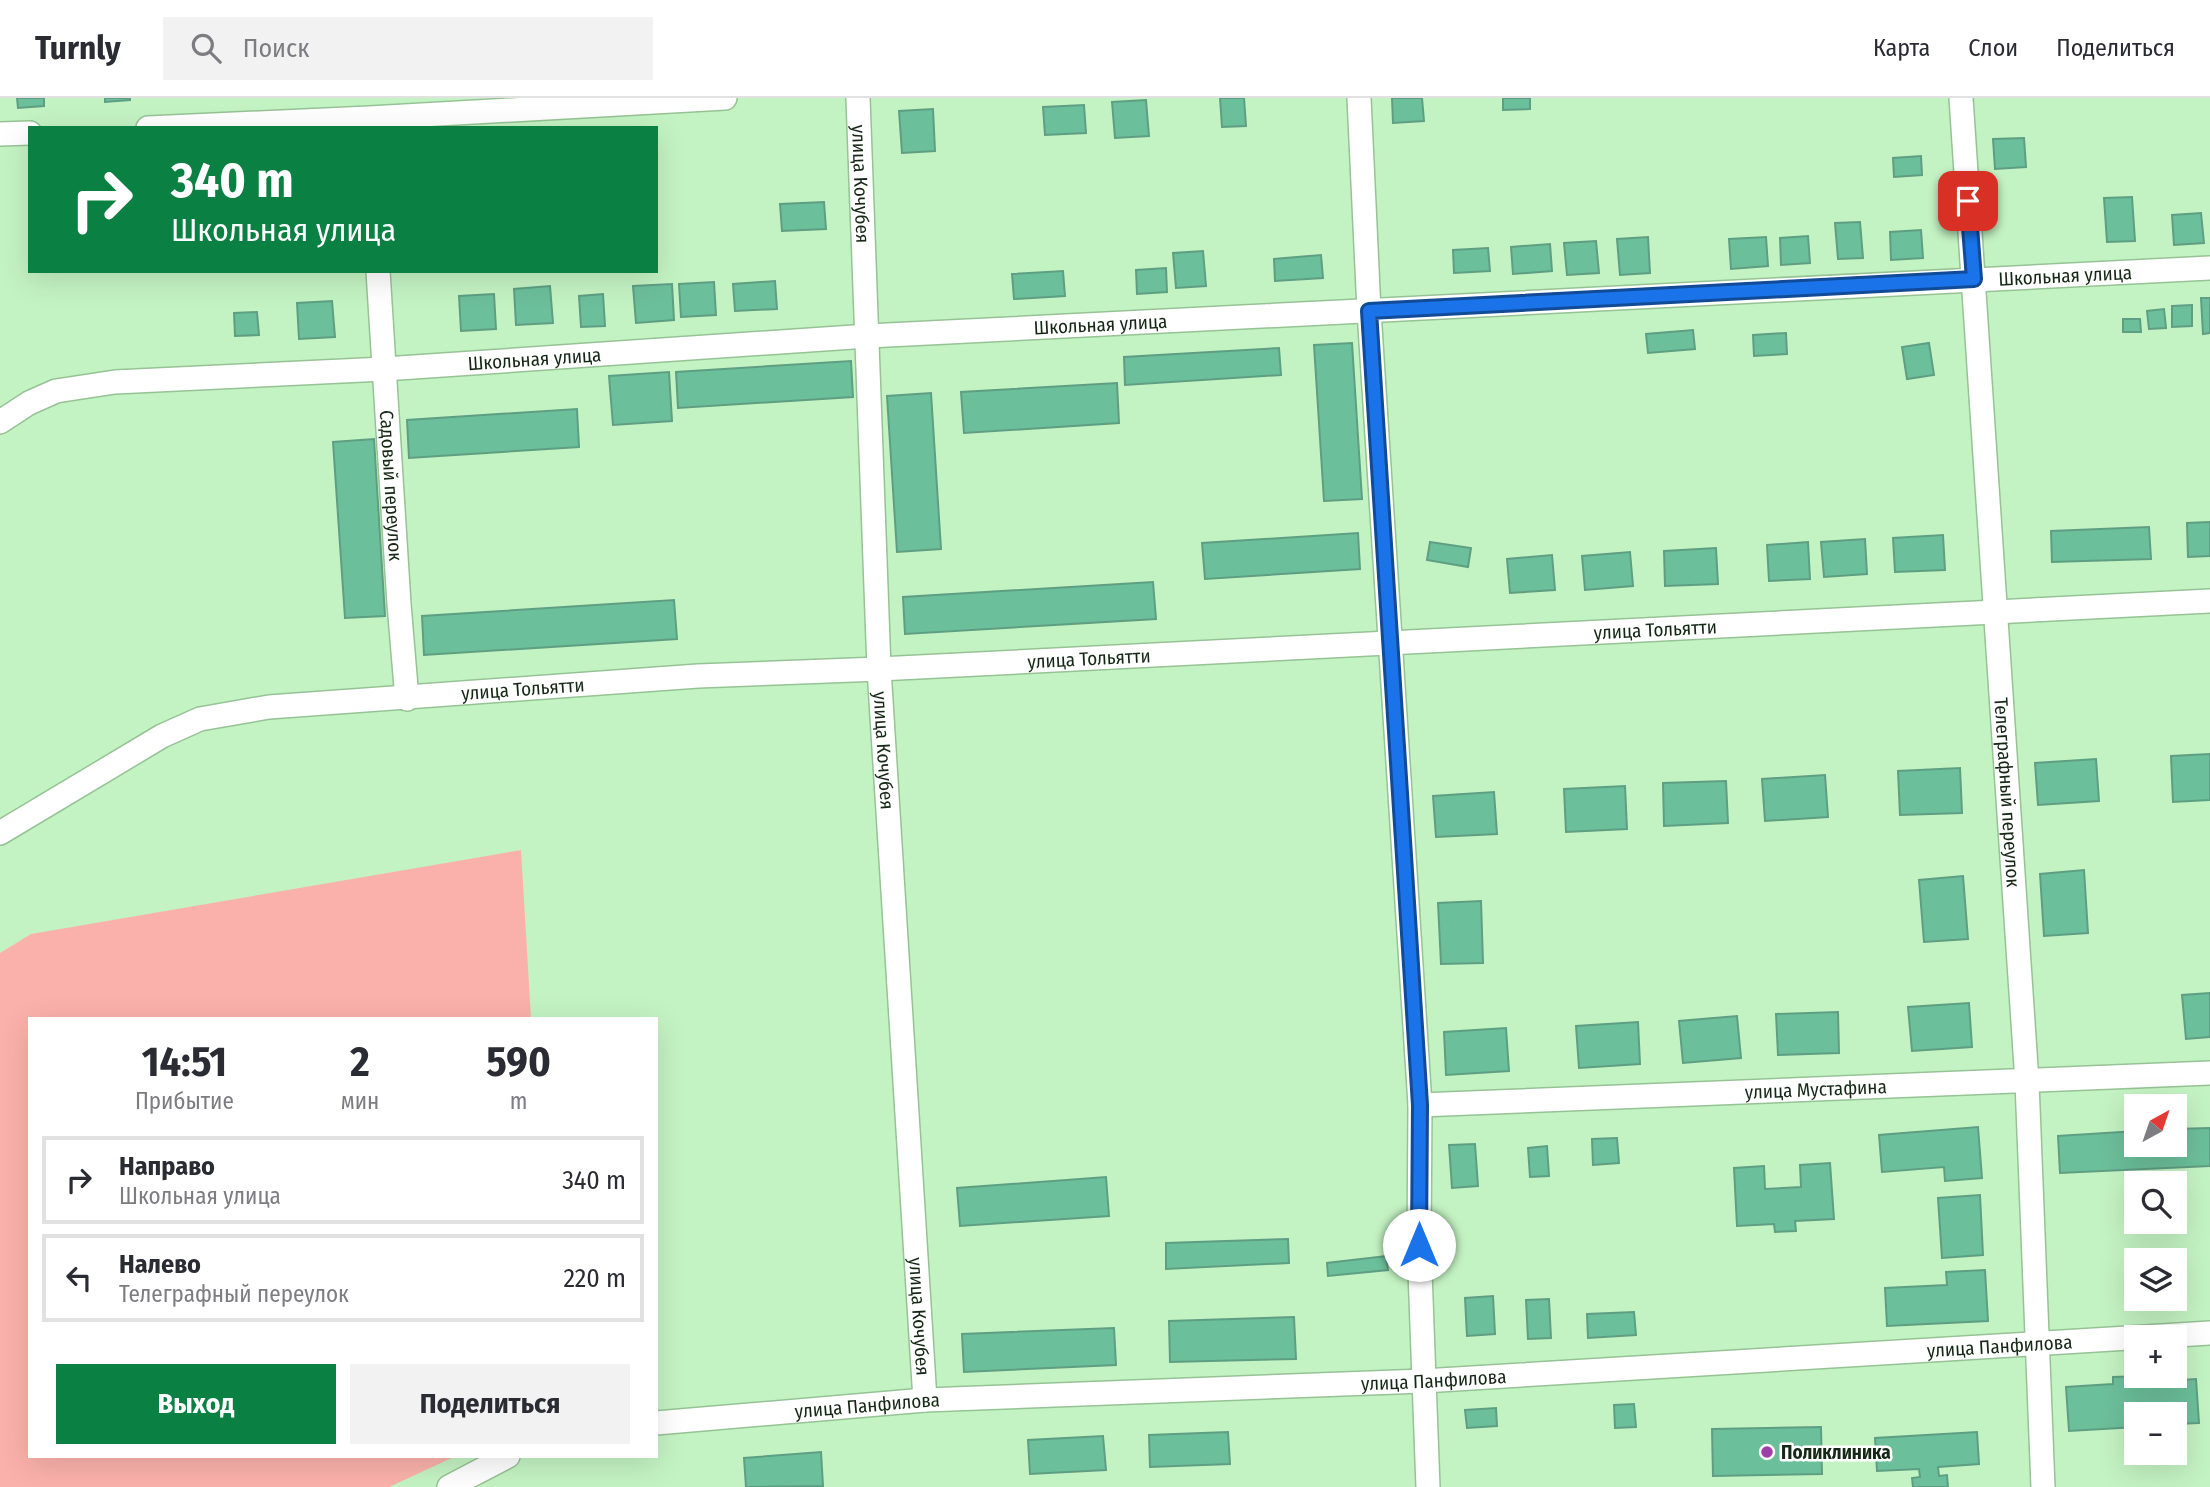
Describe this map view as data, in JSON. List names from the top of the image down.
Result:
{
  "streets": {
    "street": [
      "улица Кочубея",
      "Школьная улица",
      "Садовый переулок",
      "улица Тольятти",
      "Телеграфный переулок",
      "улица Мустафина",
      "улица Панфилова"
    ]
  },
  "crossings": [
    ["улица Кочубея", "Школьная улица"],
    ["улица Кочубея", "улица Тольятти"],
    ["улица Кочубея", "улица Панфилова"],
    ["Школьная улица", "Садовый переулок"],
    ["Школьная улица", "Телеграфный переулок"],
    ["Садовый переулок", "улица Тольятти"],
    ["улица Тольятти", "Телеграфный переулок"],
    ["Телеграфный переулок", "улица Мустафина"],
    ["Телеграфный переулок", "улица Панфилова"]
  ],
  "places": ["Поликлиника"],
  "north": "top right",
  "page": {
    "header": "Turnly",
    "search": "Поиск",
    "nav": ["Карта", "Слои", "Поделиться"],
    "turn": ["340 m", "Школьная улица"],
    "eta": [
      "14:51",
      "Прибытие",
      "2",
      "мин",
      "590",
      "m"
    ],
    "map_buttons": ["+", "−"],
    "list": [
      {
        "name": "Направо",
        "note": "Школьная улица",
        "value": "340 m"
      },
      {
        "name": "Налево",
        "note": "Телеграфный переулок",
        "value": "220 m"
      }
    ],
    "buttons": ["Выход", "Поделиться"]
  }
}
